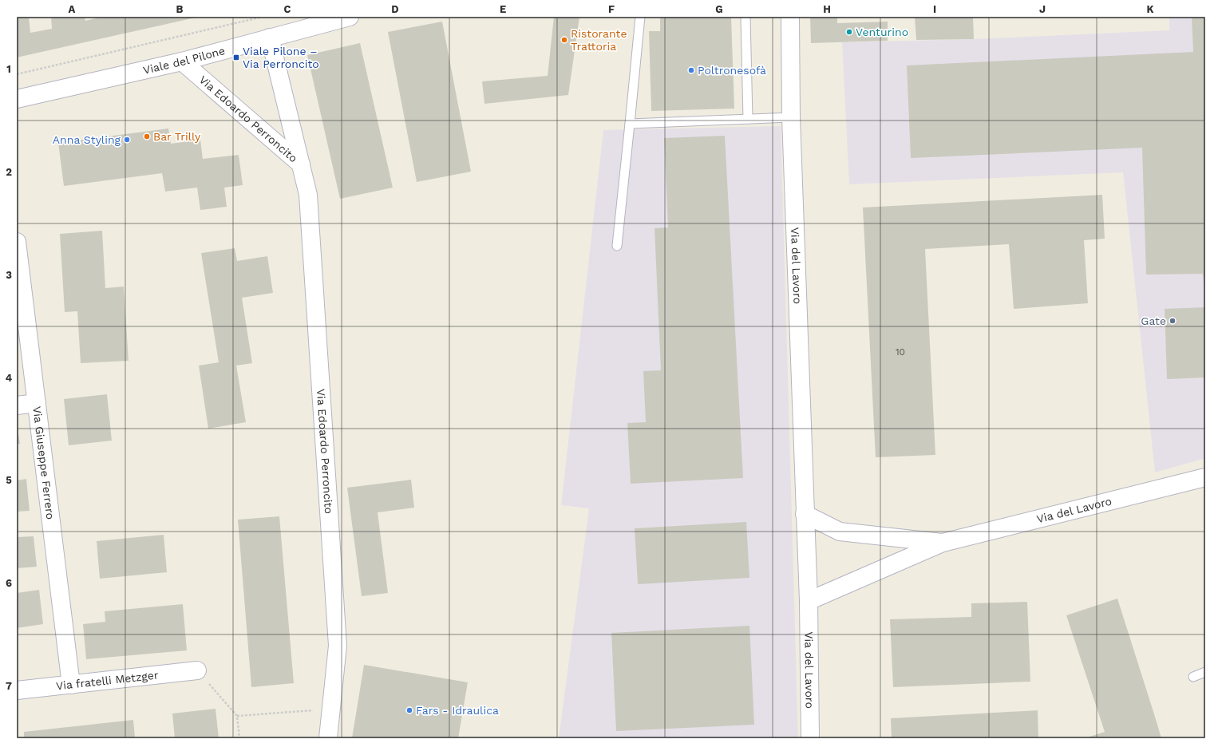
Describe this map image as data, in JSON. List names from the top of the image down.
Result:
{
  "streets": {
    "street": [
      "Viale del Pilone",
      "Via Edoardo Perroncito",
      "Via del Lavoro",
      "Via Giuseppe Ferrero",
      "Via fratelli Metzger"
    ]
  },
  "crossings": [
    ["Viale del Pilone", "Via Edoardo Perroncito"],
    ["Via Giuseppe Ferrero", "Via fratelli Metzger"]
  ],
  "places": {
    "other": [
      "Venturino",
      "Ristorante Trattoria",
      "Poltronesofà",
      "Bar Trilly",
      "Anna Styling",
      "Gate",
      "Fars - Idraulica"
    ],
    "transit": ["Viale Pilone – Via Perroncito"]
  },
  "house_numbers": ["10"],
  "grid": {
    "columns": [
      "A",
      "B",
      "C",
      "D",
      "E",
      "F",
      "G",
      "H",
      "I",
      "J",
      "K"
    ],
    "rows": [
      "1",
      "2",
      "3",
      "4",
      "5",
      "6",
      "7"
    ]
  }
}
